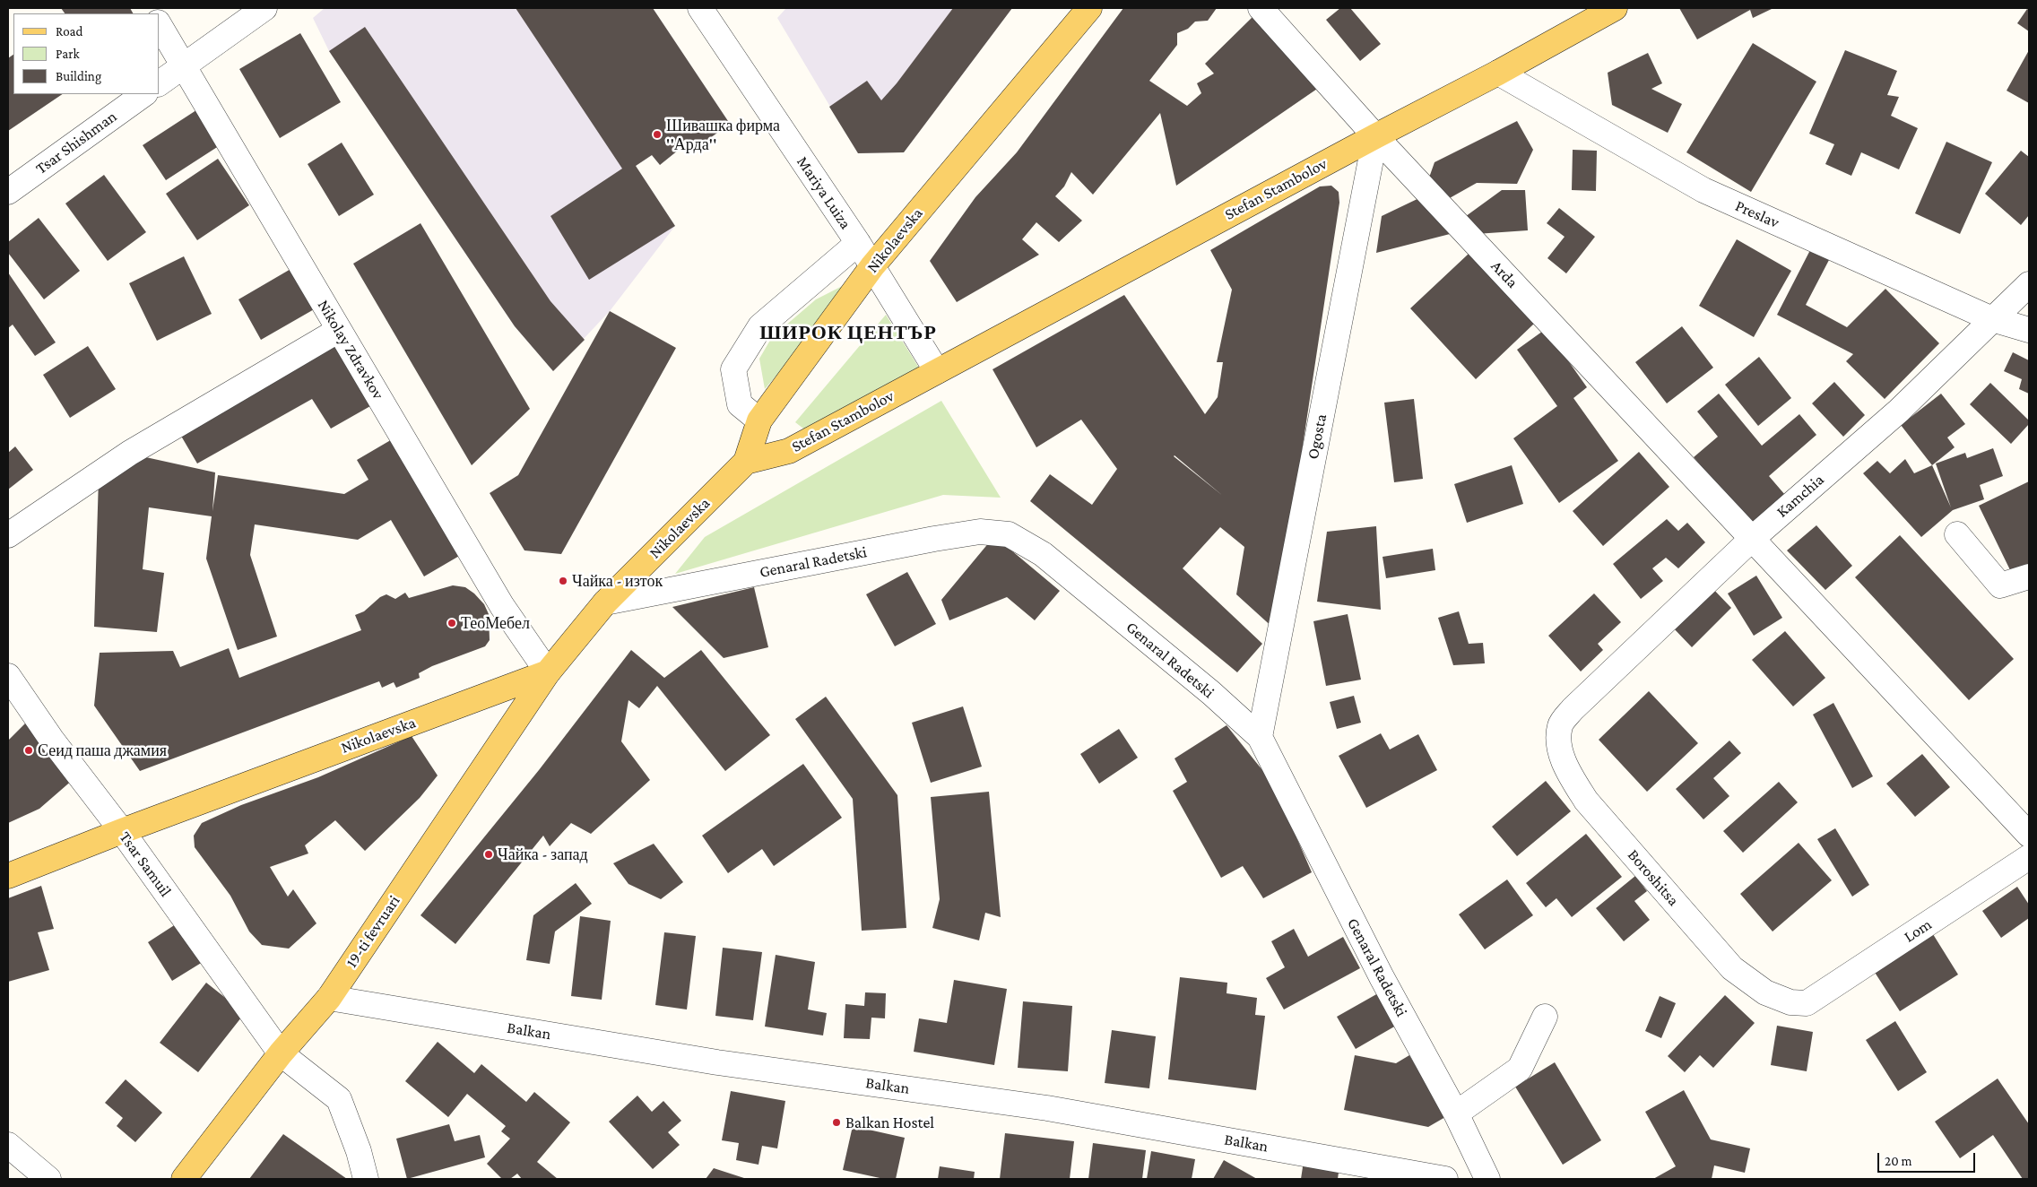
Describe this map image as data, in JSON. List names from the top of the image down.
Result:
{
  "streets": {
    "main road": ["Stefan Stambolov", "Nikolaevska", "19-ti fevruari"],
    "street": [
      "Tsar Shishman",
      "Mariya Luiza",
      "Preslav",
      "Arda",
      "Nikolay Zdravkov",
      "Ogosta",
      "Kamchia",
      "Genaral Radetski",
      "Tsar Samuil",
      "Boroshitsa",
      "Lom",
      "Balkan"
    ]
  },
  "crossings": [
    ["Stefan Stambolov", "Preslav"],
    ["Stefan Stambolov", "Nikolaevska"],
    ["Stefan Stambolov", "Arda"],
    ["Stefan Stambolov", "Ogosta"],
    ["Mariya Luiza", "Nikolaevska"],
    ["Preslav", "Kamchia"],
    ["Nikolaevska", "Nikolay Zdravkov"],
    ["Nikolaevska", "Genaral Radetski"],
    ["Nikolaevska", "Tsar Samuil"],
    ["Nikolaevska", "19-ti fevruari"],
    ["Arda", "Ogosta"],
    ["Arda", "Kamchia"],
    ["Nikolay Zdravkov", "19-ti fevruari"],
    ["Ogosta", "Genaral Radetski"],
    ["Kamchia", "Boroshitsa"],
    ["Tsar Samuil", "19-ti fevruari"],
    ["Boroshitsa", "Lom"],
    ["19-ti fevruari", "Balkan"]
  ],
  "districts": ["ШИРОК ЦЕНТЪР"],
  "places": [
    "Шивашка фирма ''Арда''",
    "Чайка - изток",
    "ТеоМебел",
    "Сеид паша джамия",
    "Чайка - запад",
    "Balkan Hostel"
  ],
  "legend": ["Road", "Park", "Building"],
  "scale_bar": "20 m"
}
